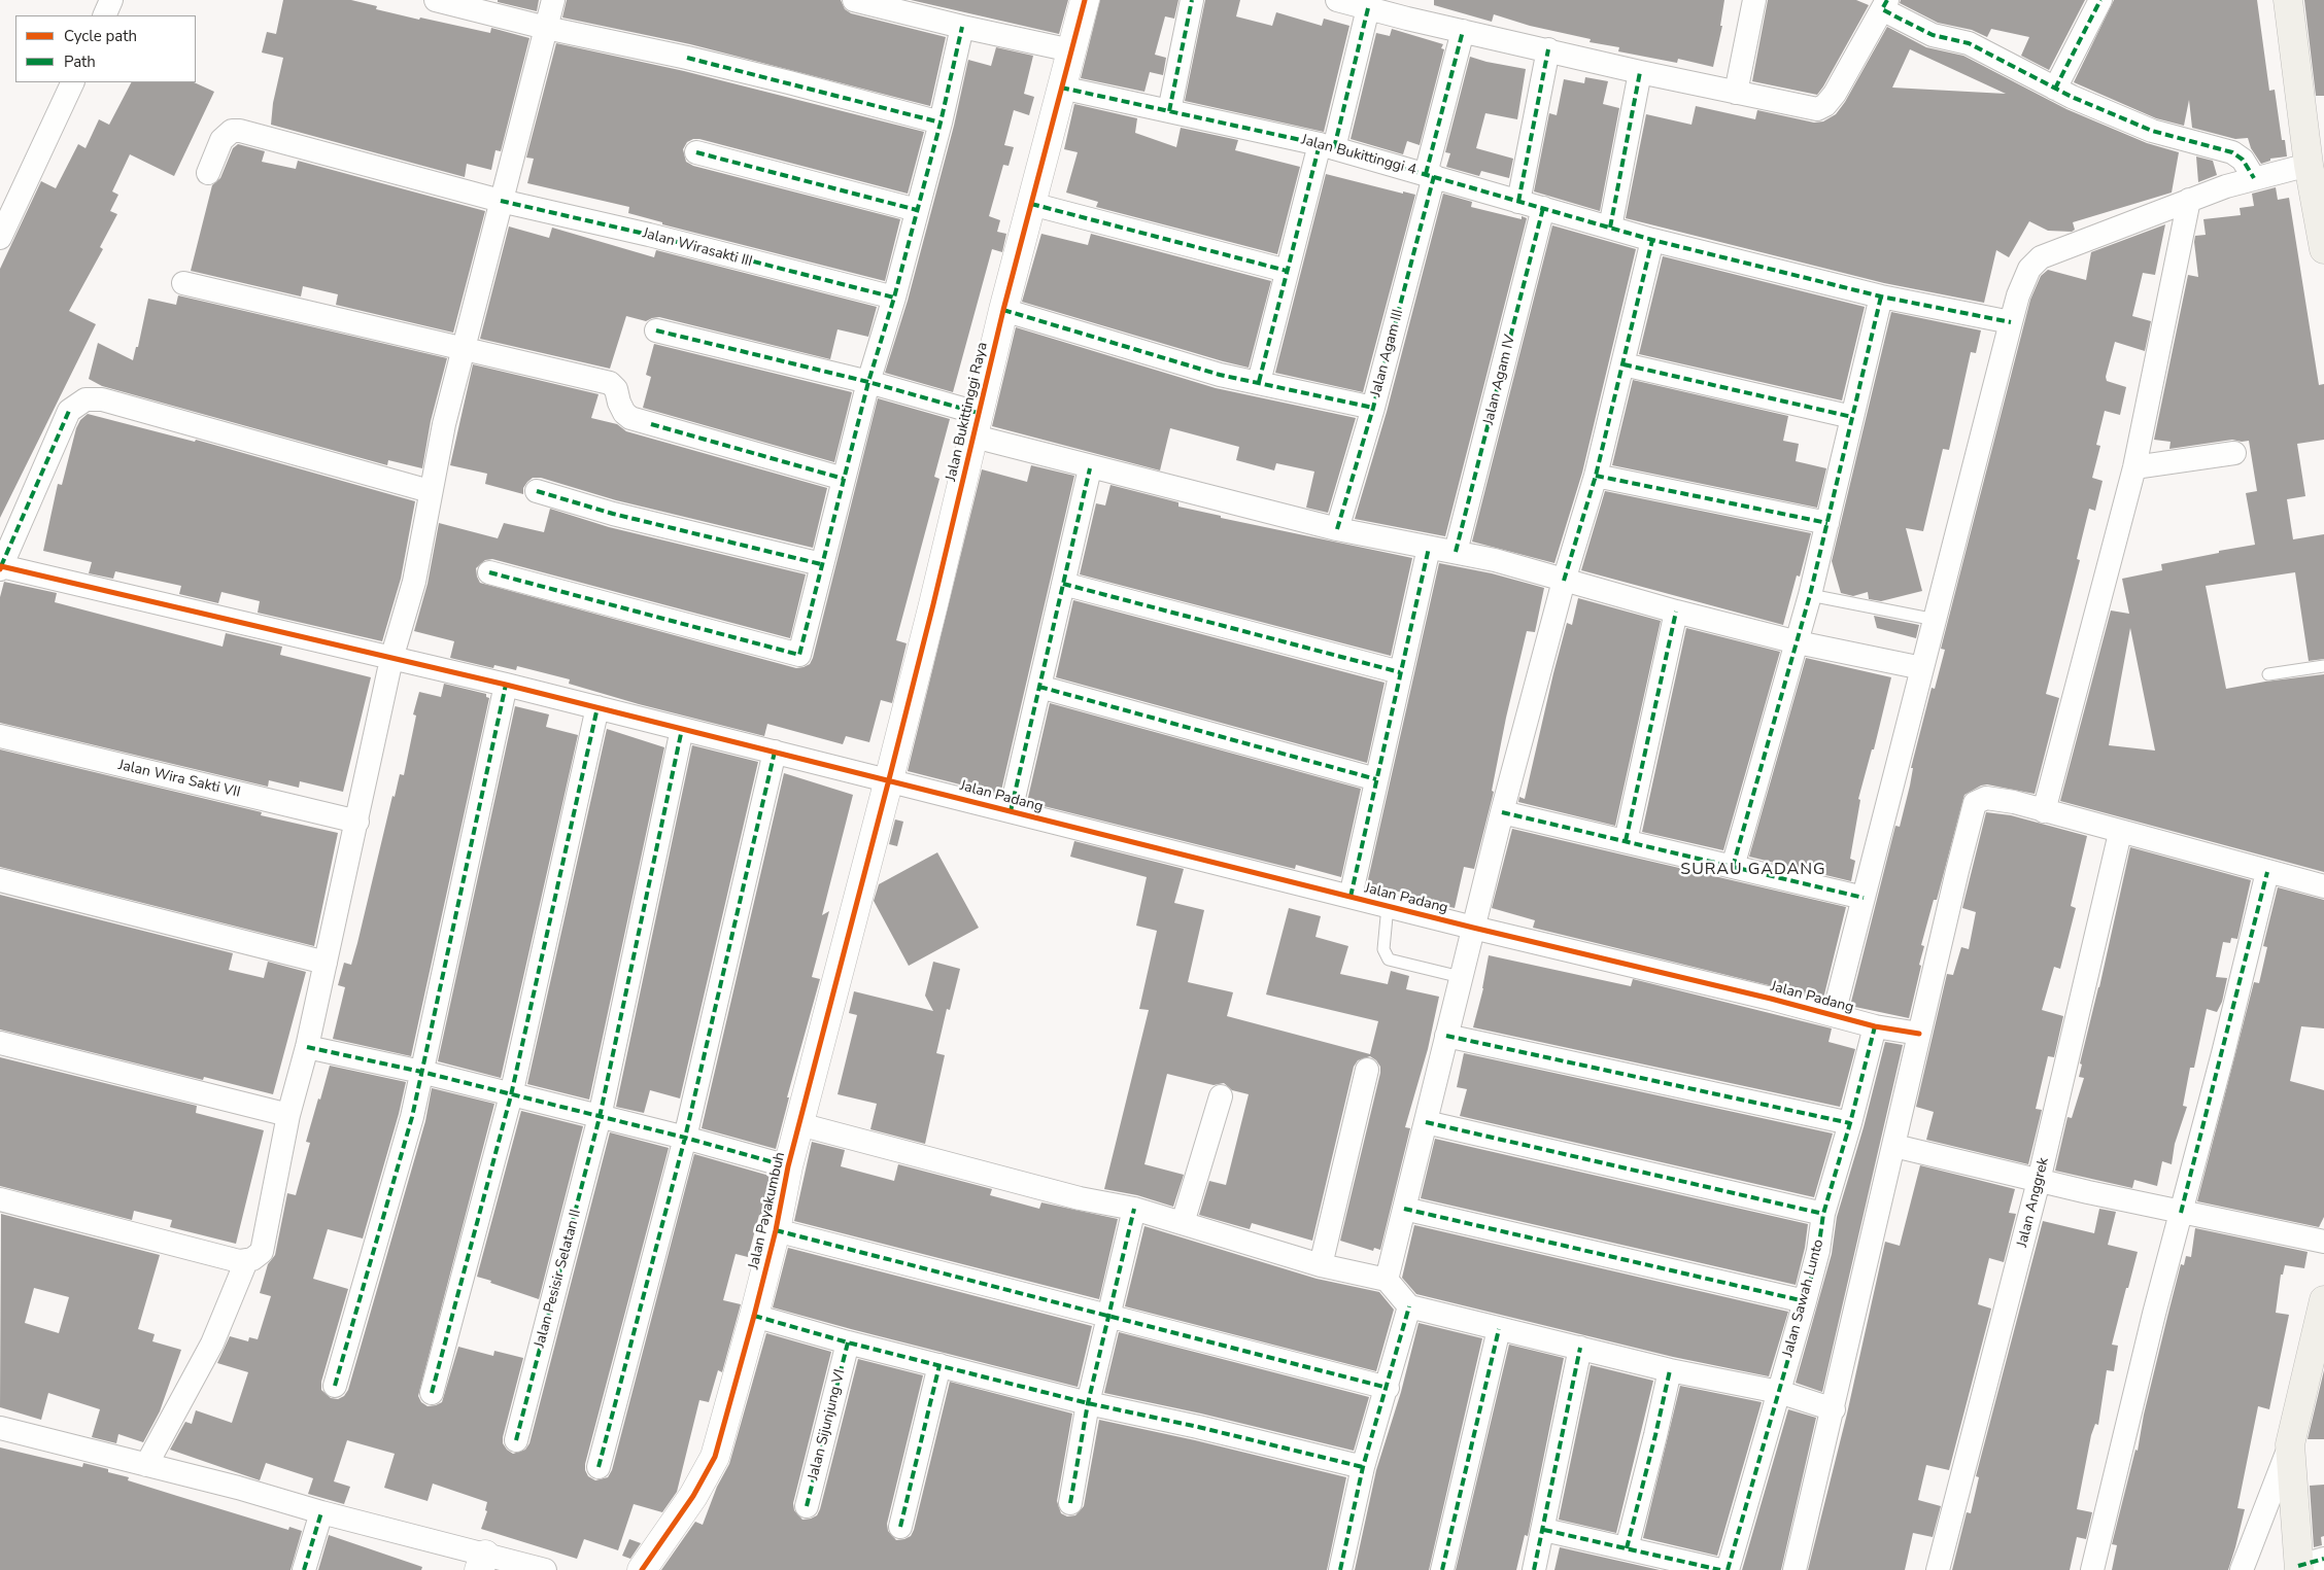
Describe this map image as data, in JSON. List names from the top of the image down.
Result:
{
  "streets": {
    "street": [
      "Jalan Bukittinggi 4",
      "Jalan Wirasakti III",
      "Jalan Agam III",
      "Jalan Agam IV",
      "Jalan Bukittinggi Raya",
      "Jalan Wira Sakti VII",
      "Jalan Padang",
      "Jalan Anggrek",
      "Jalan Payakumbuh",
      "Jalan Pesisir Selatan II",
      "Jalan Sawah Lunto",
      "Jalan Sijunjung VI"
    ]
  },
  "crossings": [
    ["Jalan Bukittinggi 4", "Jalan Agam III"],
    ["Jalan Bukittinggi 4", "Jalan Agam IV"],
    ["Jalan Bukittinggi 4", "Jalan Bukittinggi Raya"],
    ["Jalan Bukittinggi Raya", "Jalan Padang"],
    ["Jalan Bukittinggi Raya", "Jalan Payakumbuh"],
    ["Jalan Padang", "Jalan Payakumbuh"],
    ["Jalan Padang", "Jalan Pesisir Selatan II"],
    ["Jalan Padang", "Jalan Sawah Lunto"]
  ],
  "districts": ["SURAU GADANG"],
  "legend": ["Cycle path", "Path"]
}
